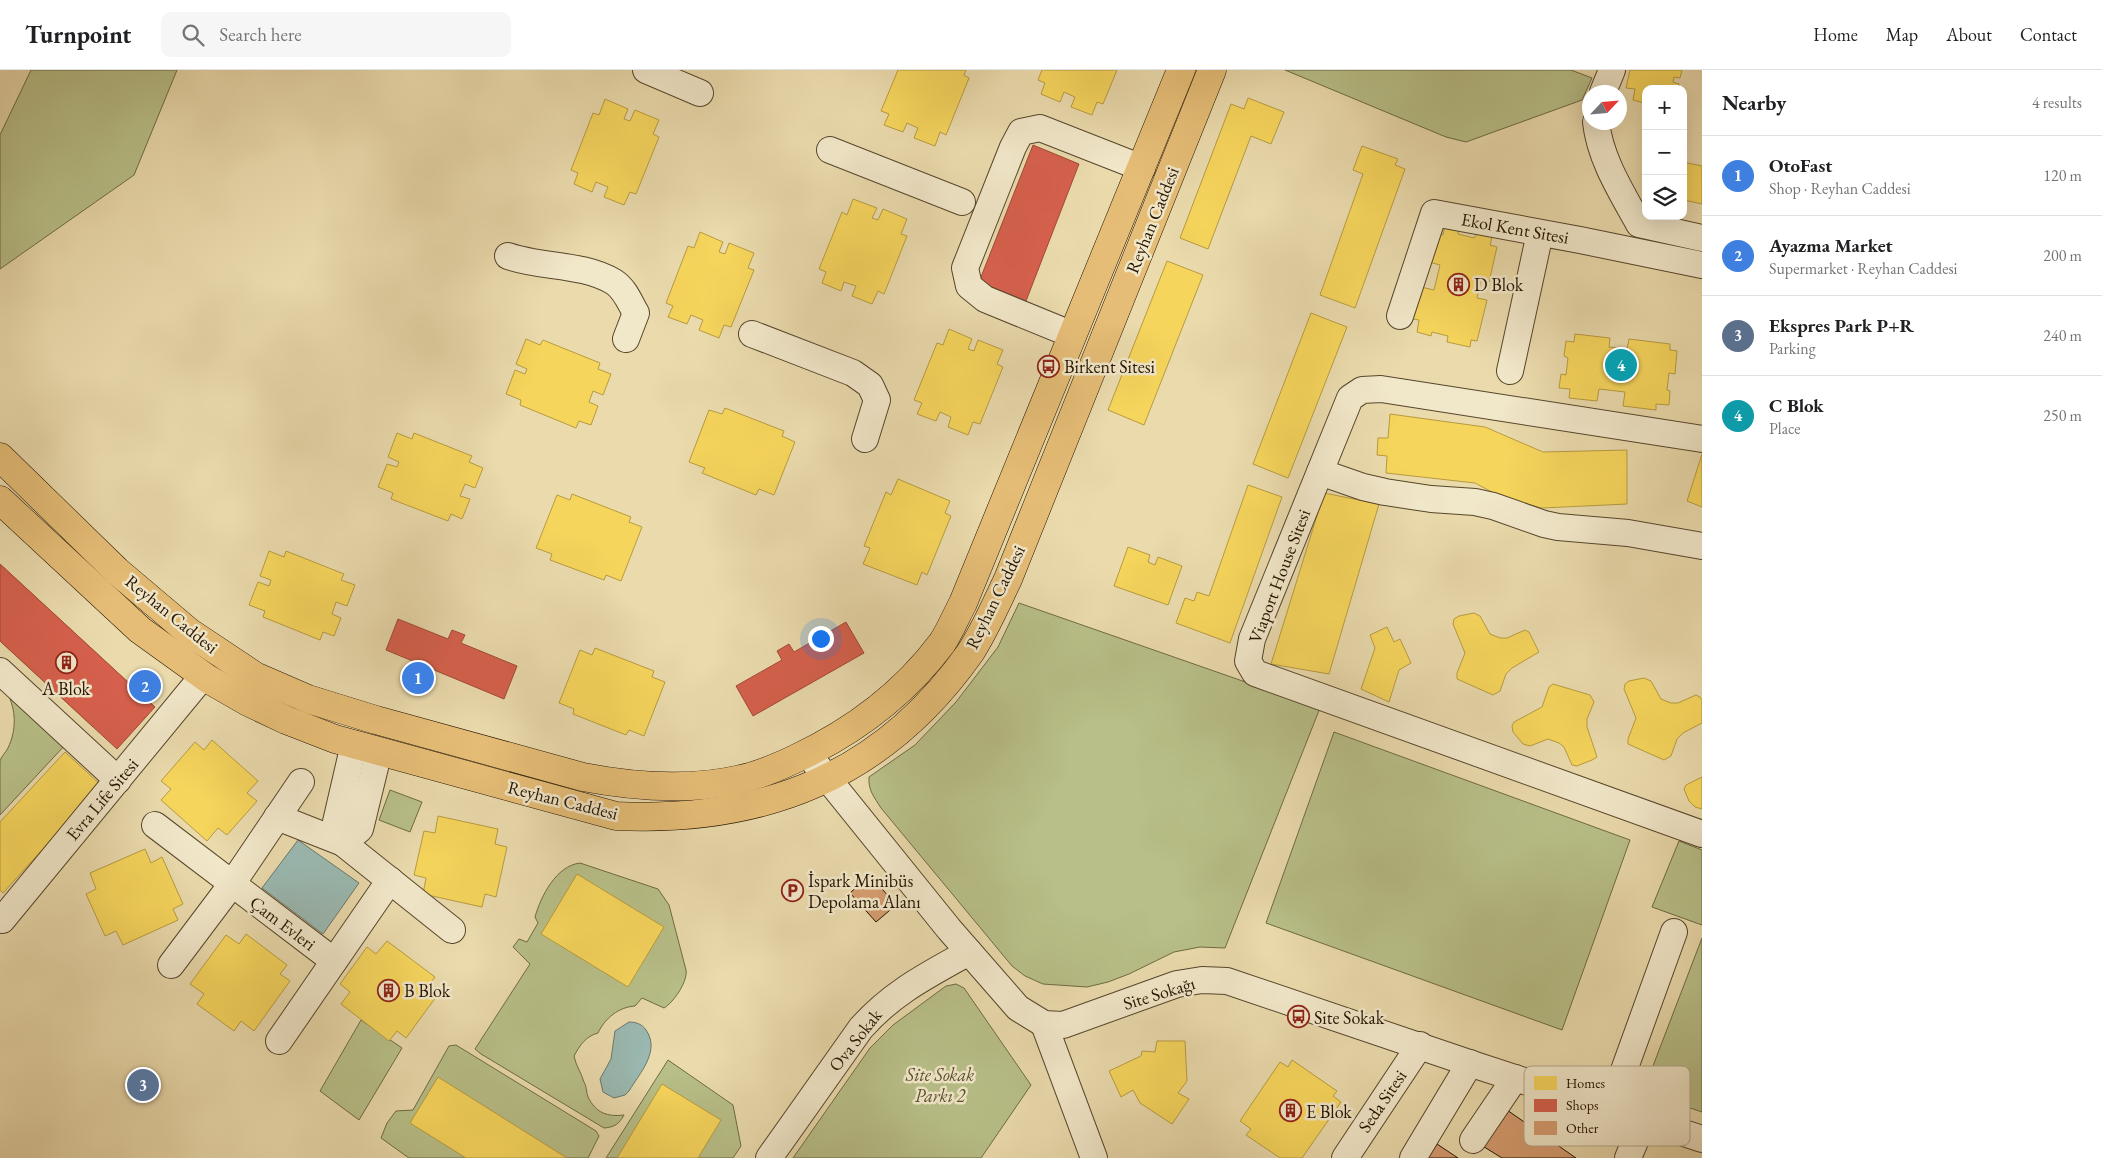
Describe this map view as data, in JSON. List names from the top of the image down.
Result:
{
  "streets": {
    "main road": ["Reyhan Caddesi"],
    "street": [
      "Ekol Kent Sitesi",
      "Viaport House Sitesi",
      "Evra Life Sitesi",
      "Çam Evleri",
      "Site Sokağı",
      "Ova Sokak",
      "Seda Sitesi"
    ]
  },
  "crossings": [
    ["Reyhan Caddesi", "Evra Life Sitesi"],
    ["Site Sokağı", "Seda Sitesi"]
  ],
  "parks": ["Site Sokak Parkı 2"],
  "places": {
    "building": [
      "D Blok",
      "A Blok",
      "B Blok",
      "E Blok"
    ],
    "bus stop": ["Birkent Sitesi", "Site Sokak"],
    "parking": ["İspark Minibüs Depolama Alanı"]
  },
  "legend": ["Homes", "Shops", "Other"],
  "north": "top right",
  "page": {
    "header": "Turnpoint",
    "search": "Search here",
    "nav": [
      "Home",
      "Map",
      "About",
      "Contact"
    ],
    "heading": ["Nearby", "4 results"],
    "map_buttons": ["+", "−"],
    "list": [
      {
        "mark": "1",
        "name": "OtoFast",
        "note": "Shop · Reyhan Caddesi",
        "value": "120 m"
      },
      {
        "mark": "2",
        "name": "Ayazma Market",
        "note": "Supermarket · Reyhan Caddesi",
        "value": "200 m"
      },
      {
        "mark": "3",
        "name": "Ekspres Park P+R",
        "note": "Parking",
        "value": "240 m"
      },
      {
        "mark": "4",
        "name": "C Blok",
        "note": "Place",
        "value": "250 m"
      }
    ],
    "pins": [
      "4",
      "1",
      "2",
      "3"
    ]
  }
}
